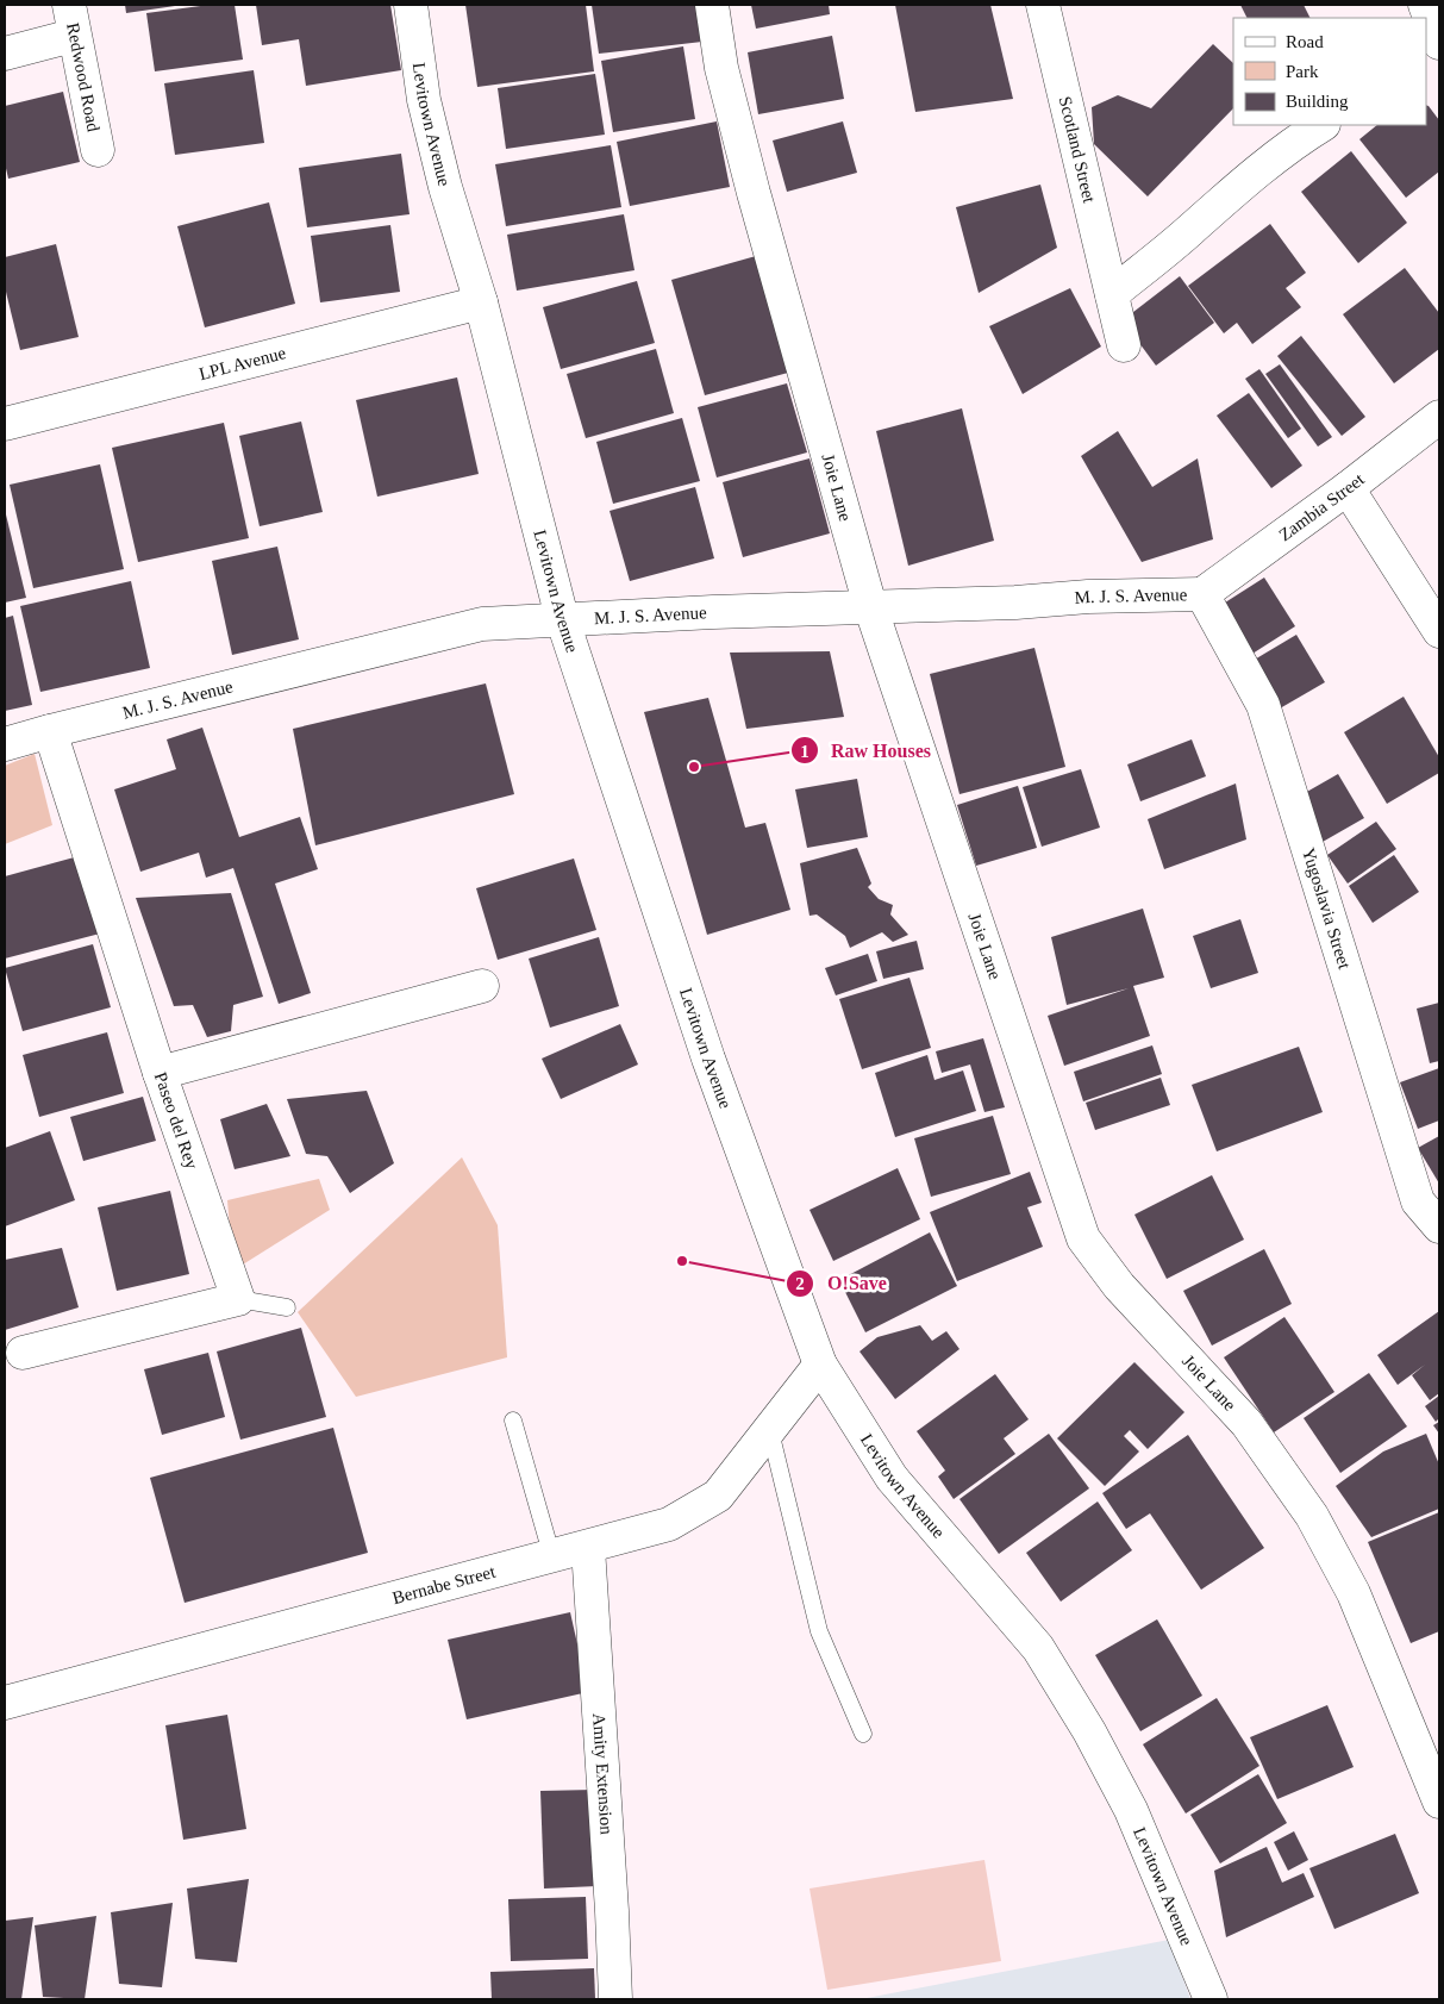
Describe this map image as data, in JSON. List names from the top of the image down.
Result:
{
  "streets": {
    "street": [
      "Redwood Road",
      "Levitown Avenue",
      "Scotland Street",
      "LPL Avenue",
      "Joie Lane",
      "Zambia Street",
      "M. J. S. Avenue",
      "Yugoslavia Street",
      "Paseo del Rey",
      "Bernabe Street",
      "Amity Extension"
    ]
  },
  "crossings": [
    ["Levitown Avenue", "LPL Avenue"],
    ["Levitown Avenue", "M. J. S. Avenue"],
    ["Levitown Avenue", "Bernabe Street"],
    ["Joie Lane", "M. J. S. Avenue"],
    ["Zambia Street", "M. J. S. Avenue"],
    ["Zambia Street", "Yugoslavia Street"],
    ["M. J. S. Avenue", "Yugoslavia Street"],
    ["M. J. S. Avenue", "Paseo del Rey"],
    ["Bernabe Street", "Amity Extension"]
  ],
  "places": ["Raw Houses", "O!Save"],
  "legend": ["Road", "Park", "Building"]
}
